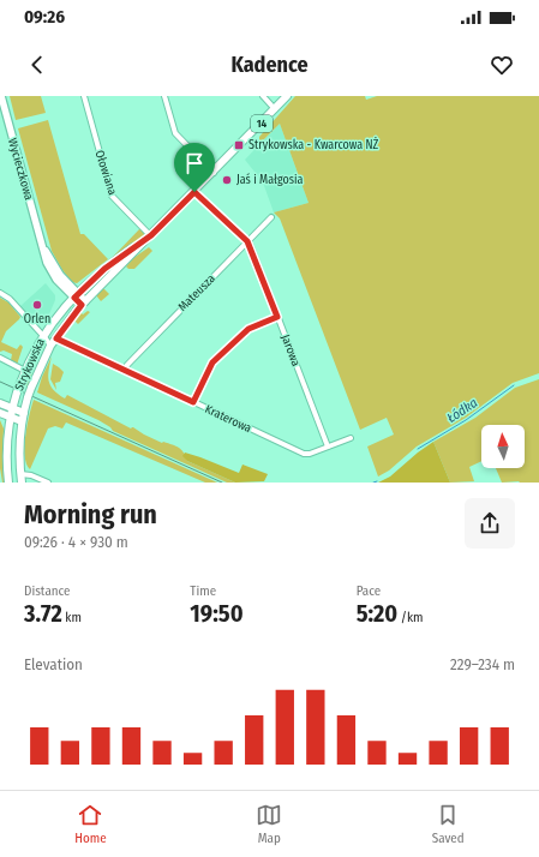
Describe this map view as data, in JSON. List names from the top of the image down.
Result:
{
  "streets": {
    "main road": ["14", "Strykowska"],
    "street": [
      "Wycieczkowa",
      "Ołowiana",
      "Mateusza",
      "Jarowa",
      "Kraterowa"
    ]
  },
  "crossings": [
    ["Wycieczkowa", "Strykowska"],
    ["Ołowiana", "Strykowska"],
    ["Mateusza", "Jarowa"],
    ["Mateusza", "Kraterowa"],
    ["Jarowa", "Strykowska"],
    ["Jarowa", "Kraterowa"],
    ["Strykowska", "Kraterowa"]
  ],
  "water": ["Łódka"],
  "places": {
    "transit": ["Strykowska - Kwarcowa NŻ"],
    "other": ["Jaś i Małgosia", "Orlen"]
  },
  "north": "top",
  "page": {
    "status": "09:26",
    "header": "Kadence",
    "heading": ["Morning run", "09:26 · 4 × 930 m"],
    "stats": [
      ["Distance", "3.72 km"],
      ["Time", "19:50"],
      ["Pace", "5:20 /km"]
    ],
    "chart": ["Elevation", "229–234 m"],
    "tabs": ["Home", "Map", "Saved"]
  }
}
